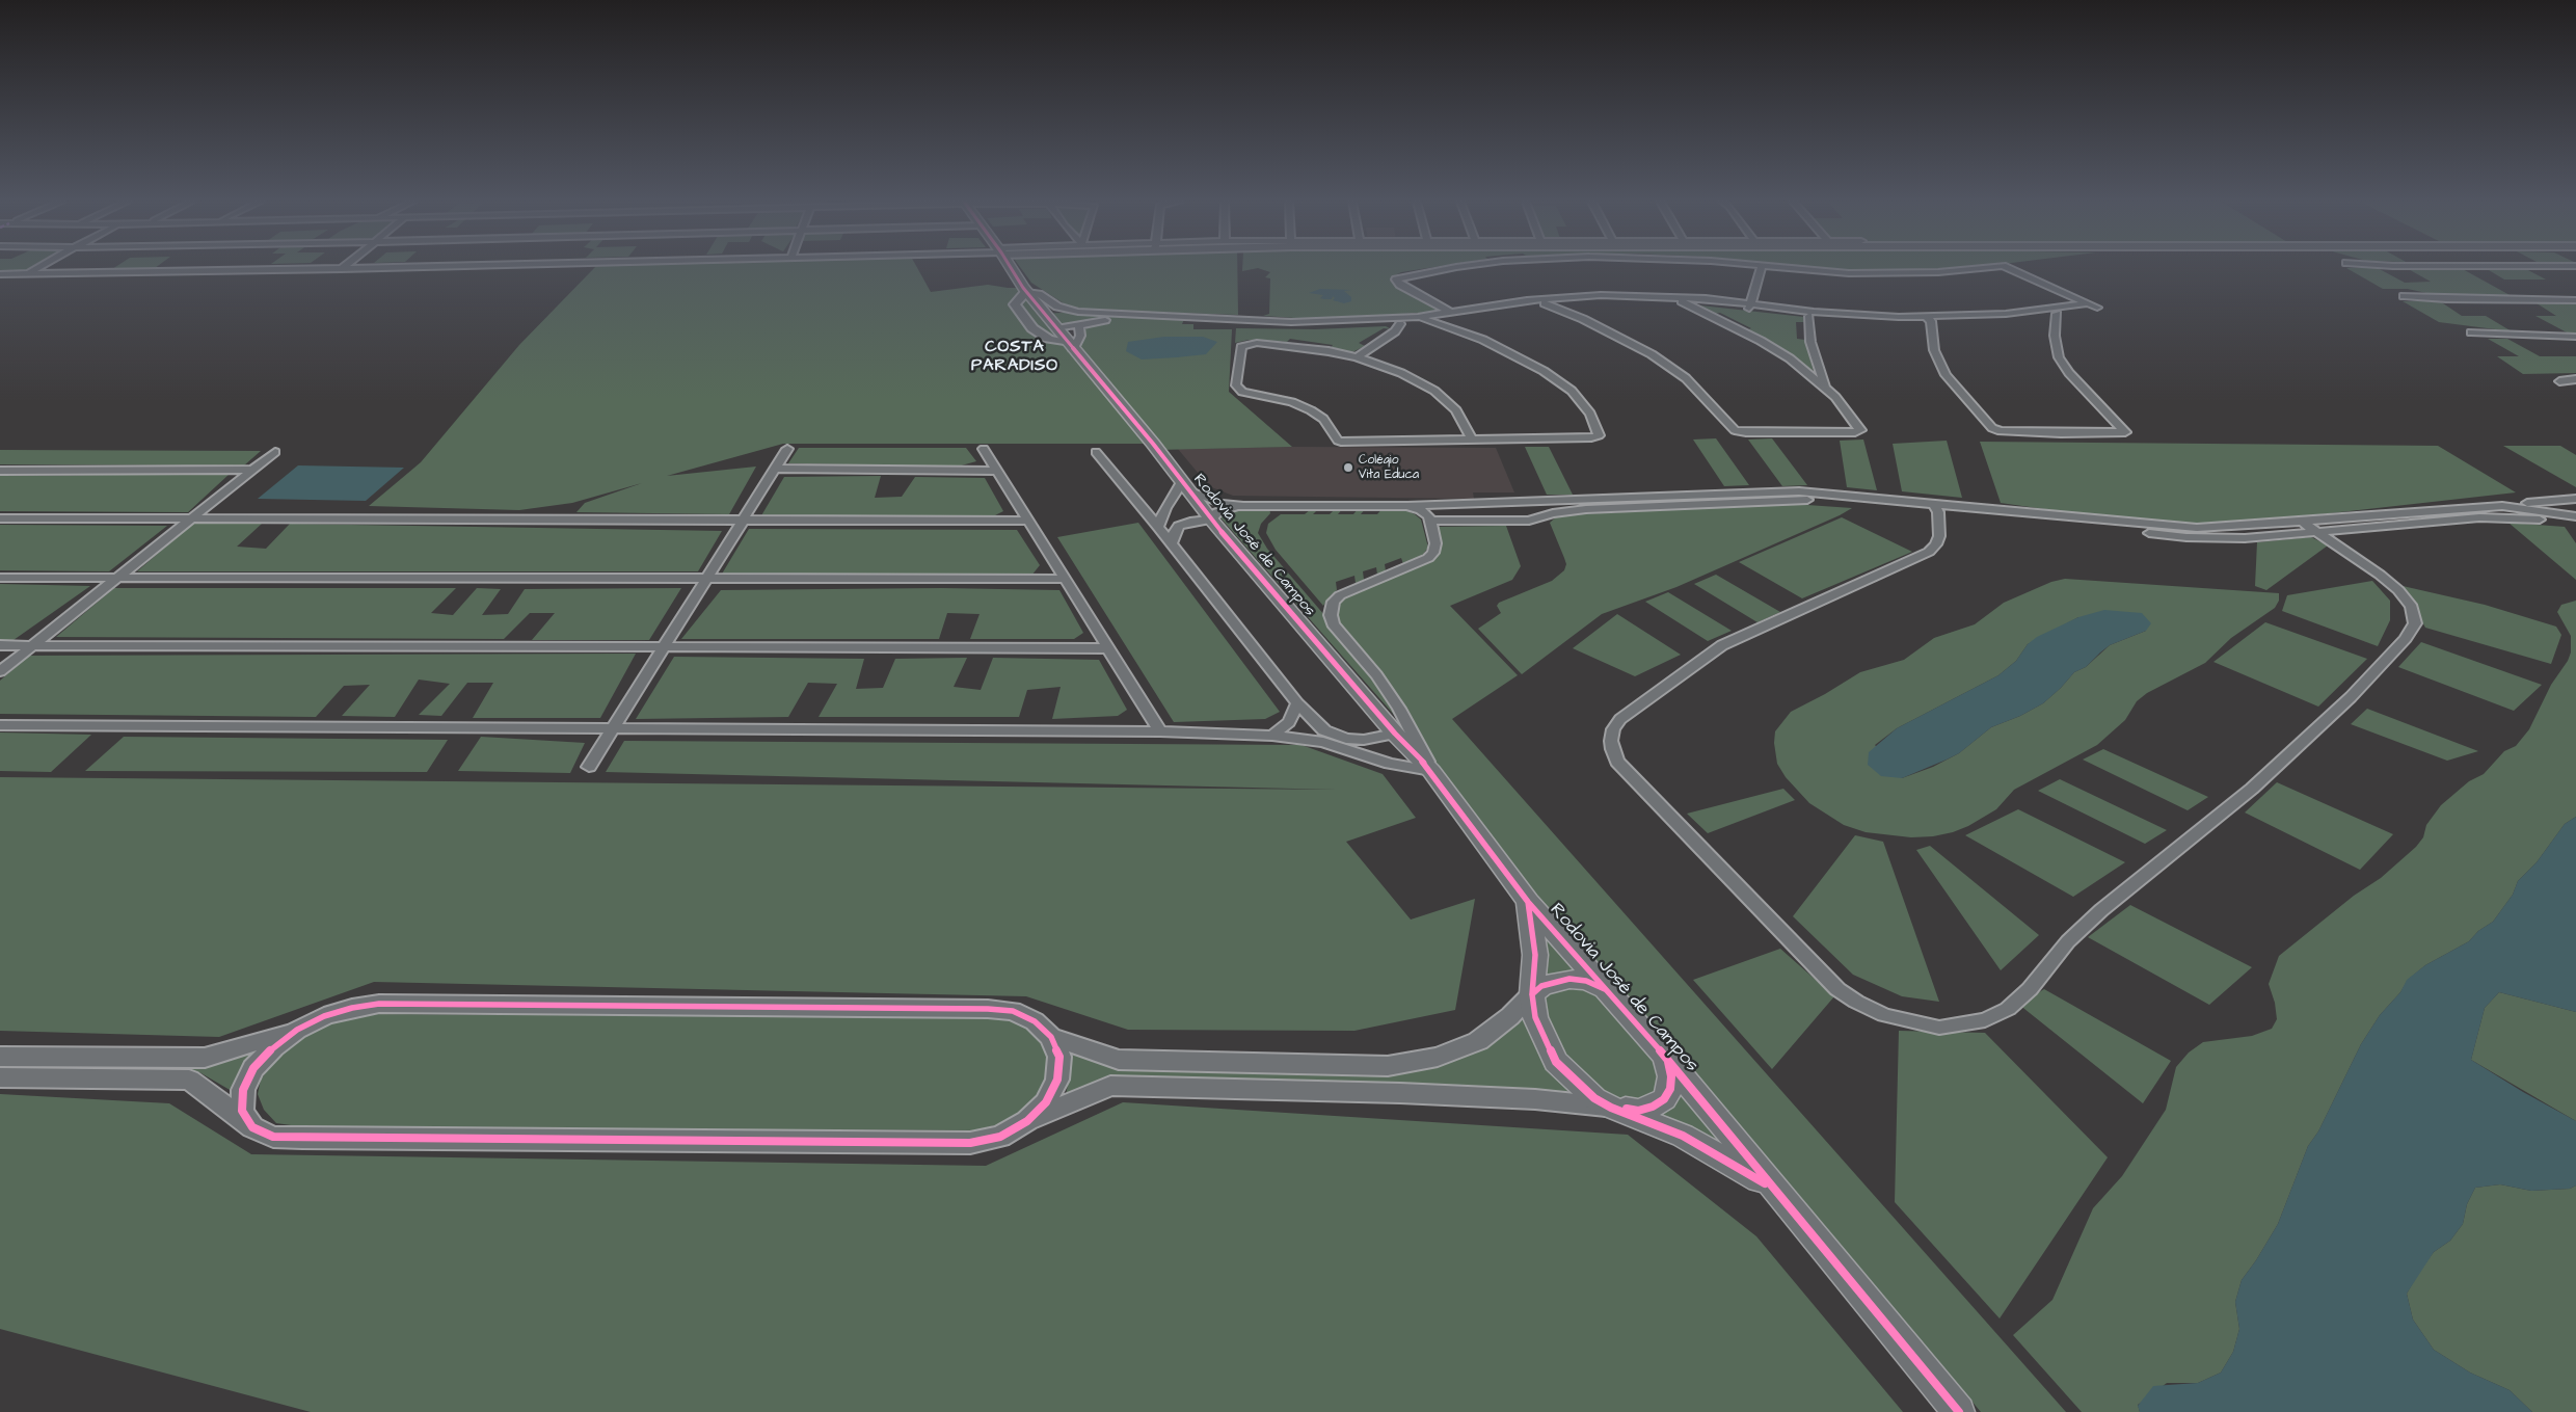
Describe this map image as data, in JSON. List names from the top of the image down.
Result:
{
  "streets": {
    "main road": ["Rodovia José de Campos"]
  },
  "districts": ["COSTA PARADISO"],
  "places": ["Colégio Vita Educa"]
}
